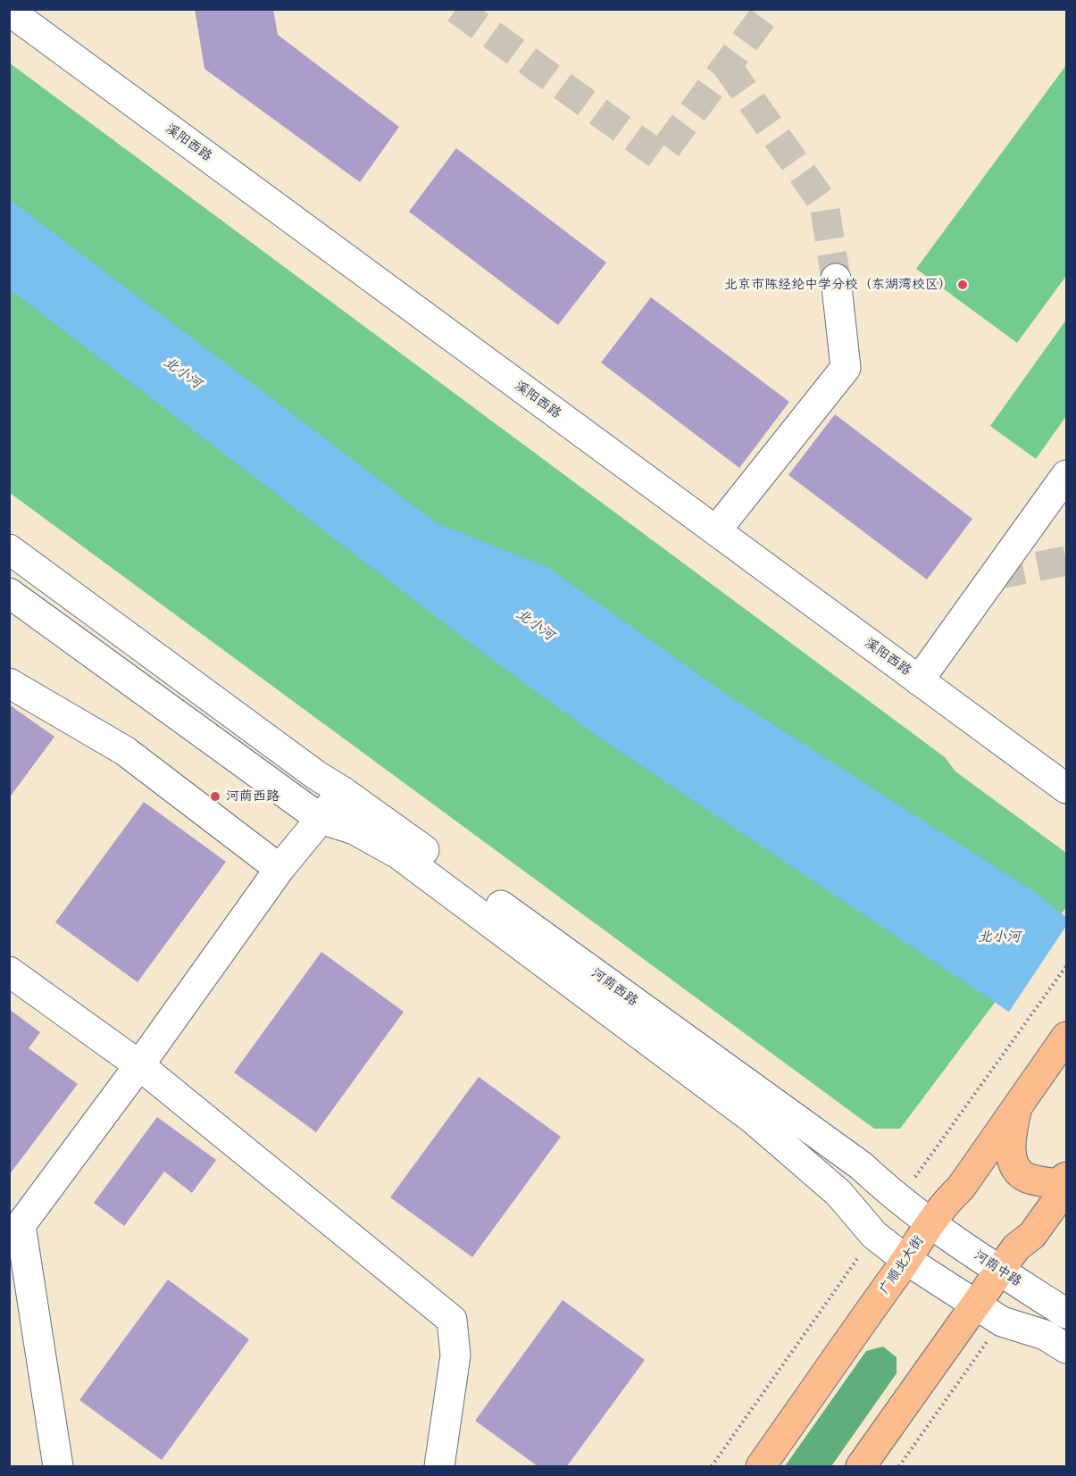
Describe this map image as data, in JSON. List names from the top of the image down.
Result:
{
  "streets": {
    "main road": ["广顺北大街"],
    "street": ["溪阳西路", "河荫西路", "河荫中路"]
  },
  "crossings": [
    ["河荫西路", "广顺北大街"],
    ["河荫西路", "河荫中路"],
    ["广顺北大街", "河荫中路"]
  ],
  "water": ["北小河"],
  "places": ["北京市陈经纶中学分校（东湖湾校区）", "河荫西路"]
}
